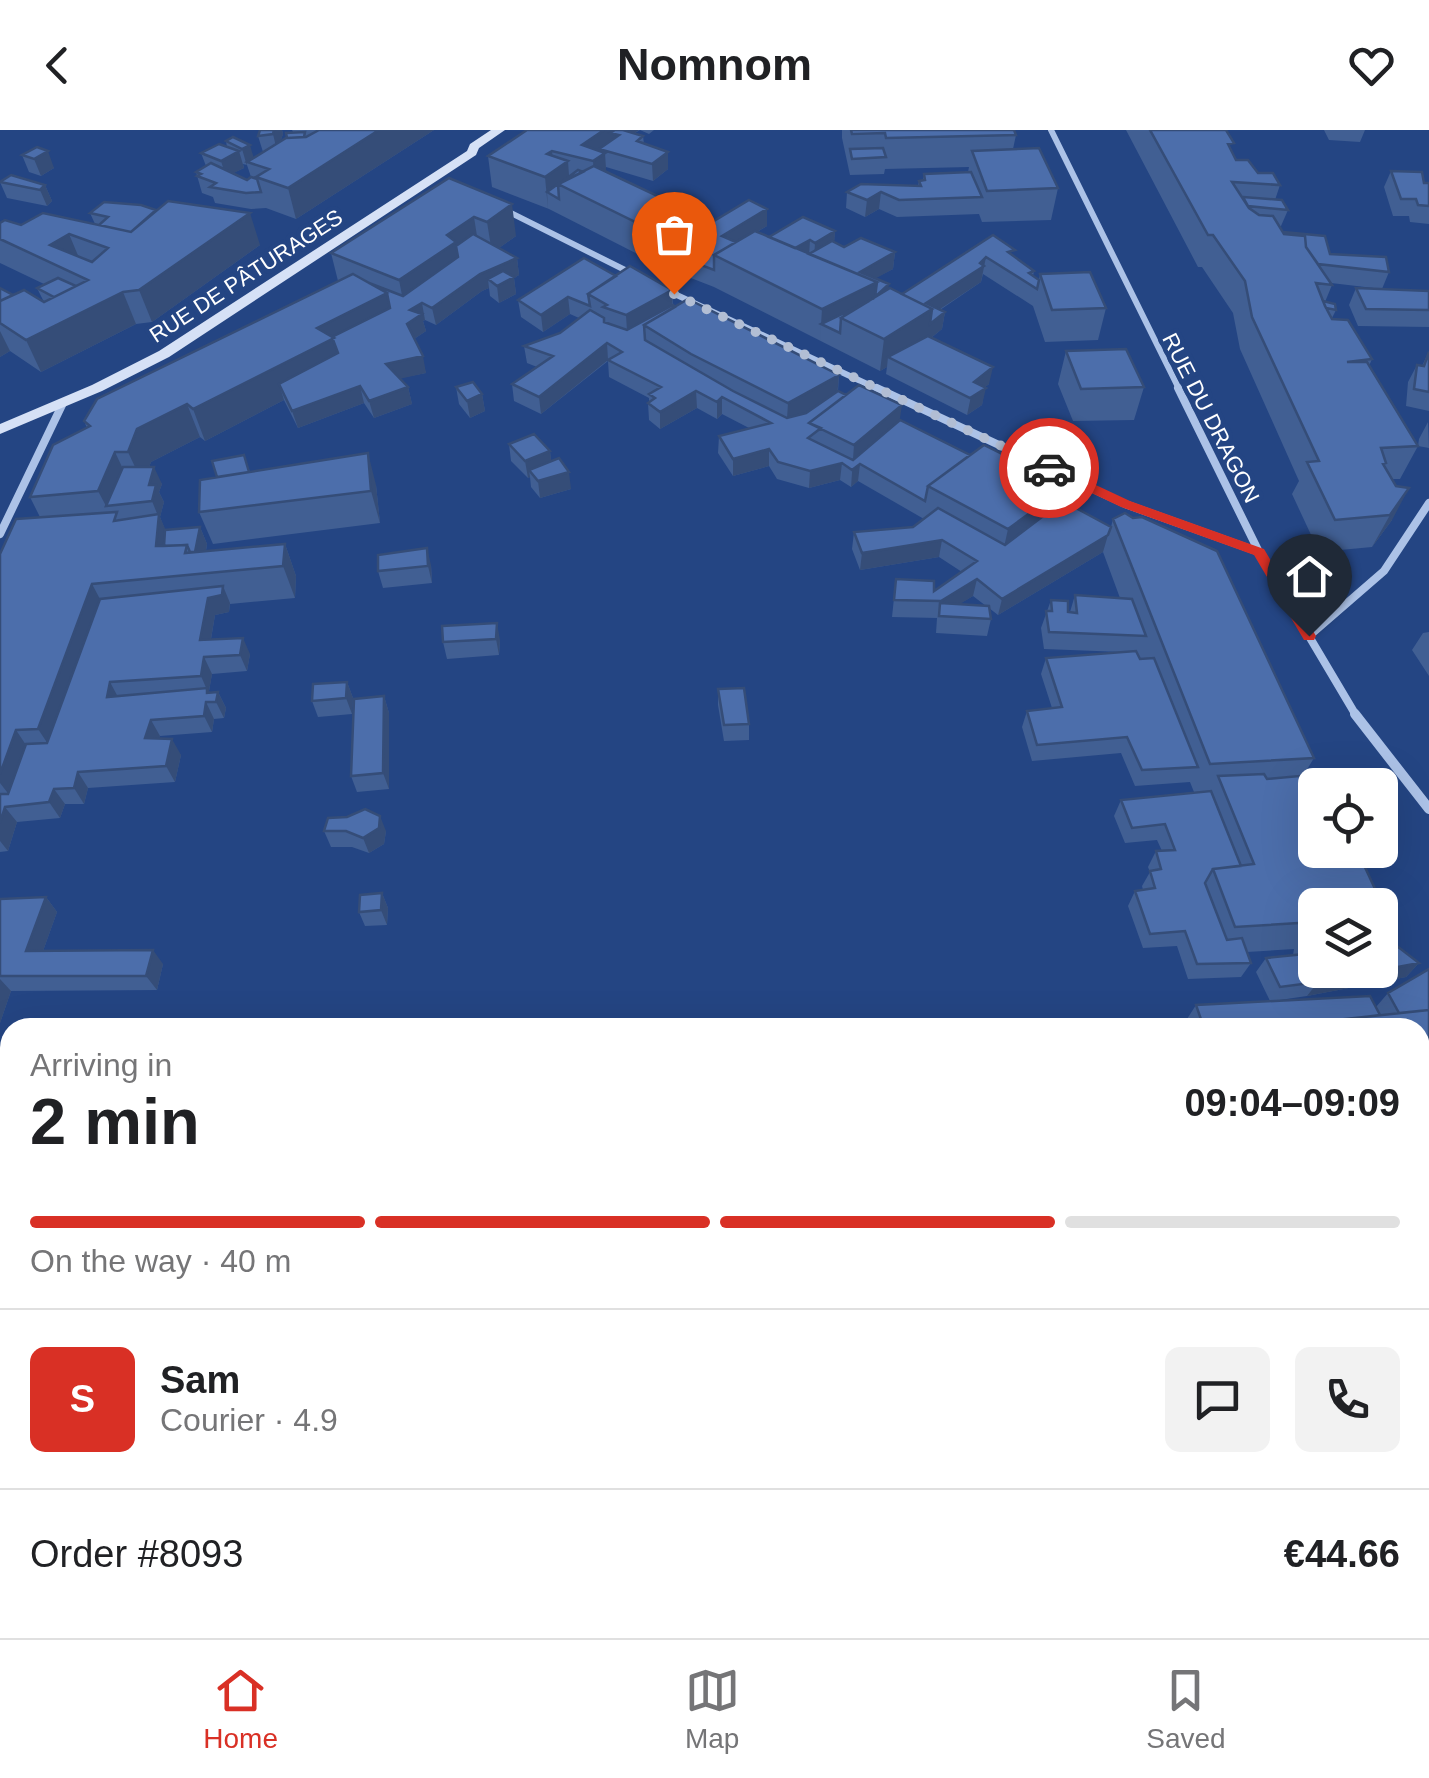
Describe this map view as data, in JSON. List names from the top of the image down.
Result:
{
  "streets": {
    "street": ["RUE DE PÂTURAGES", "RUE DU DRAGON"]
  },
  "page": {
    "header": "Nomnom",
    "heading": ["2 min", "Arriving in", "09:04–09:09"],
    "panel": [
      "Sam",
      "Courier · 4.9",
      "Order #8093",
      "€44.66"
    ],
    "bar": "On the way · 40 m",
    "round": "S",
    "tabs": ["Home", "Map", "Saved"]
  }
}
